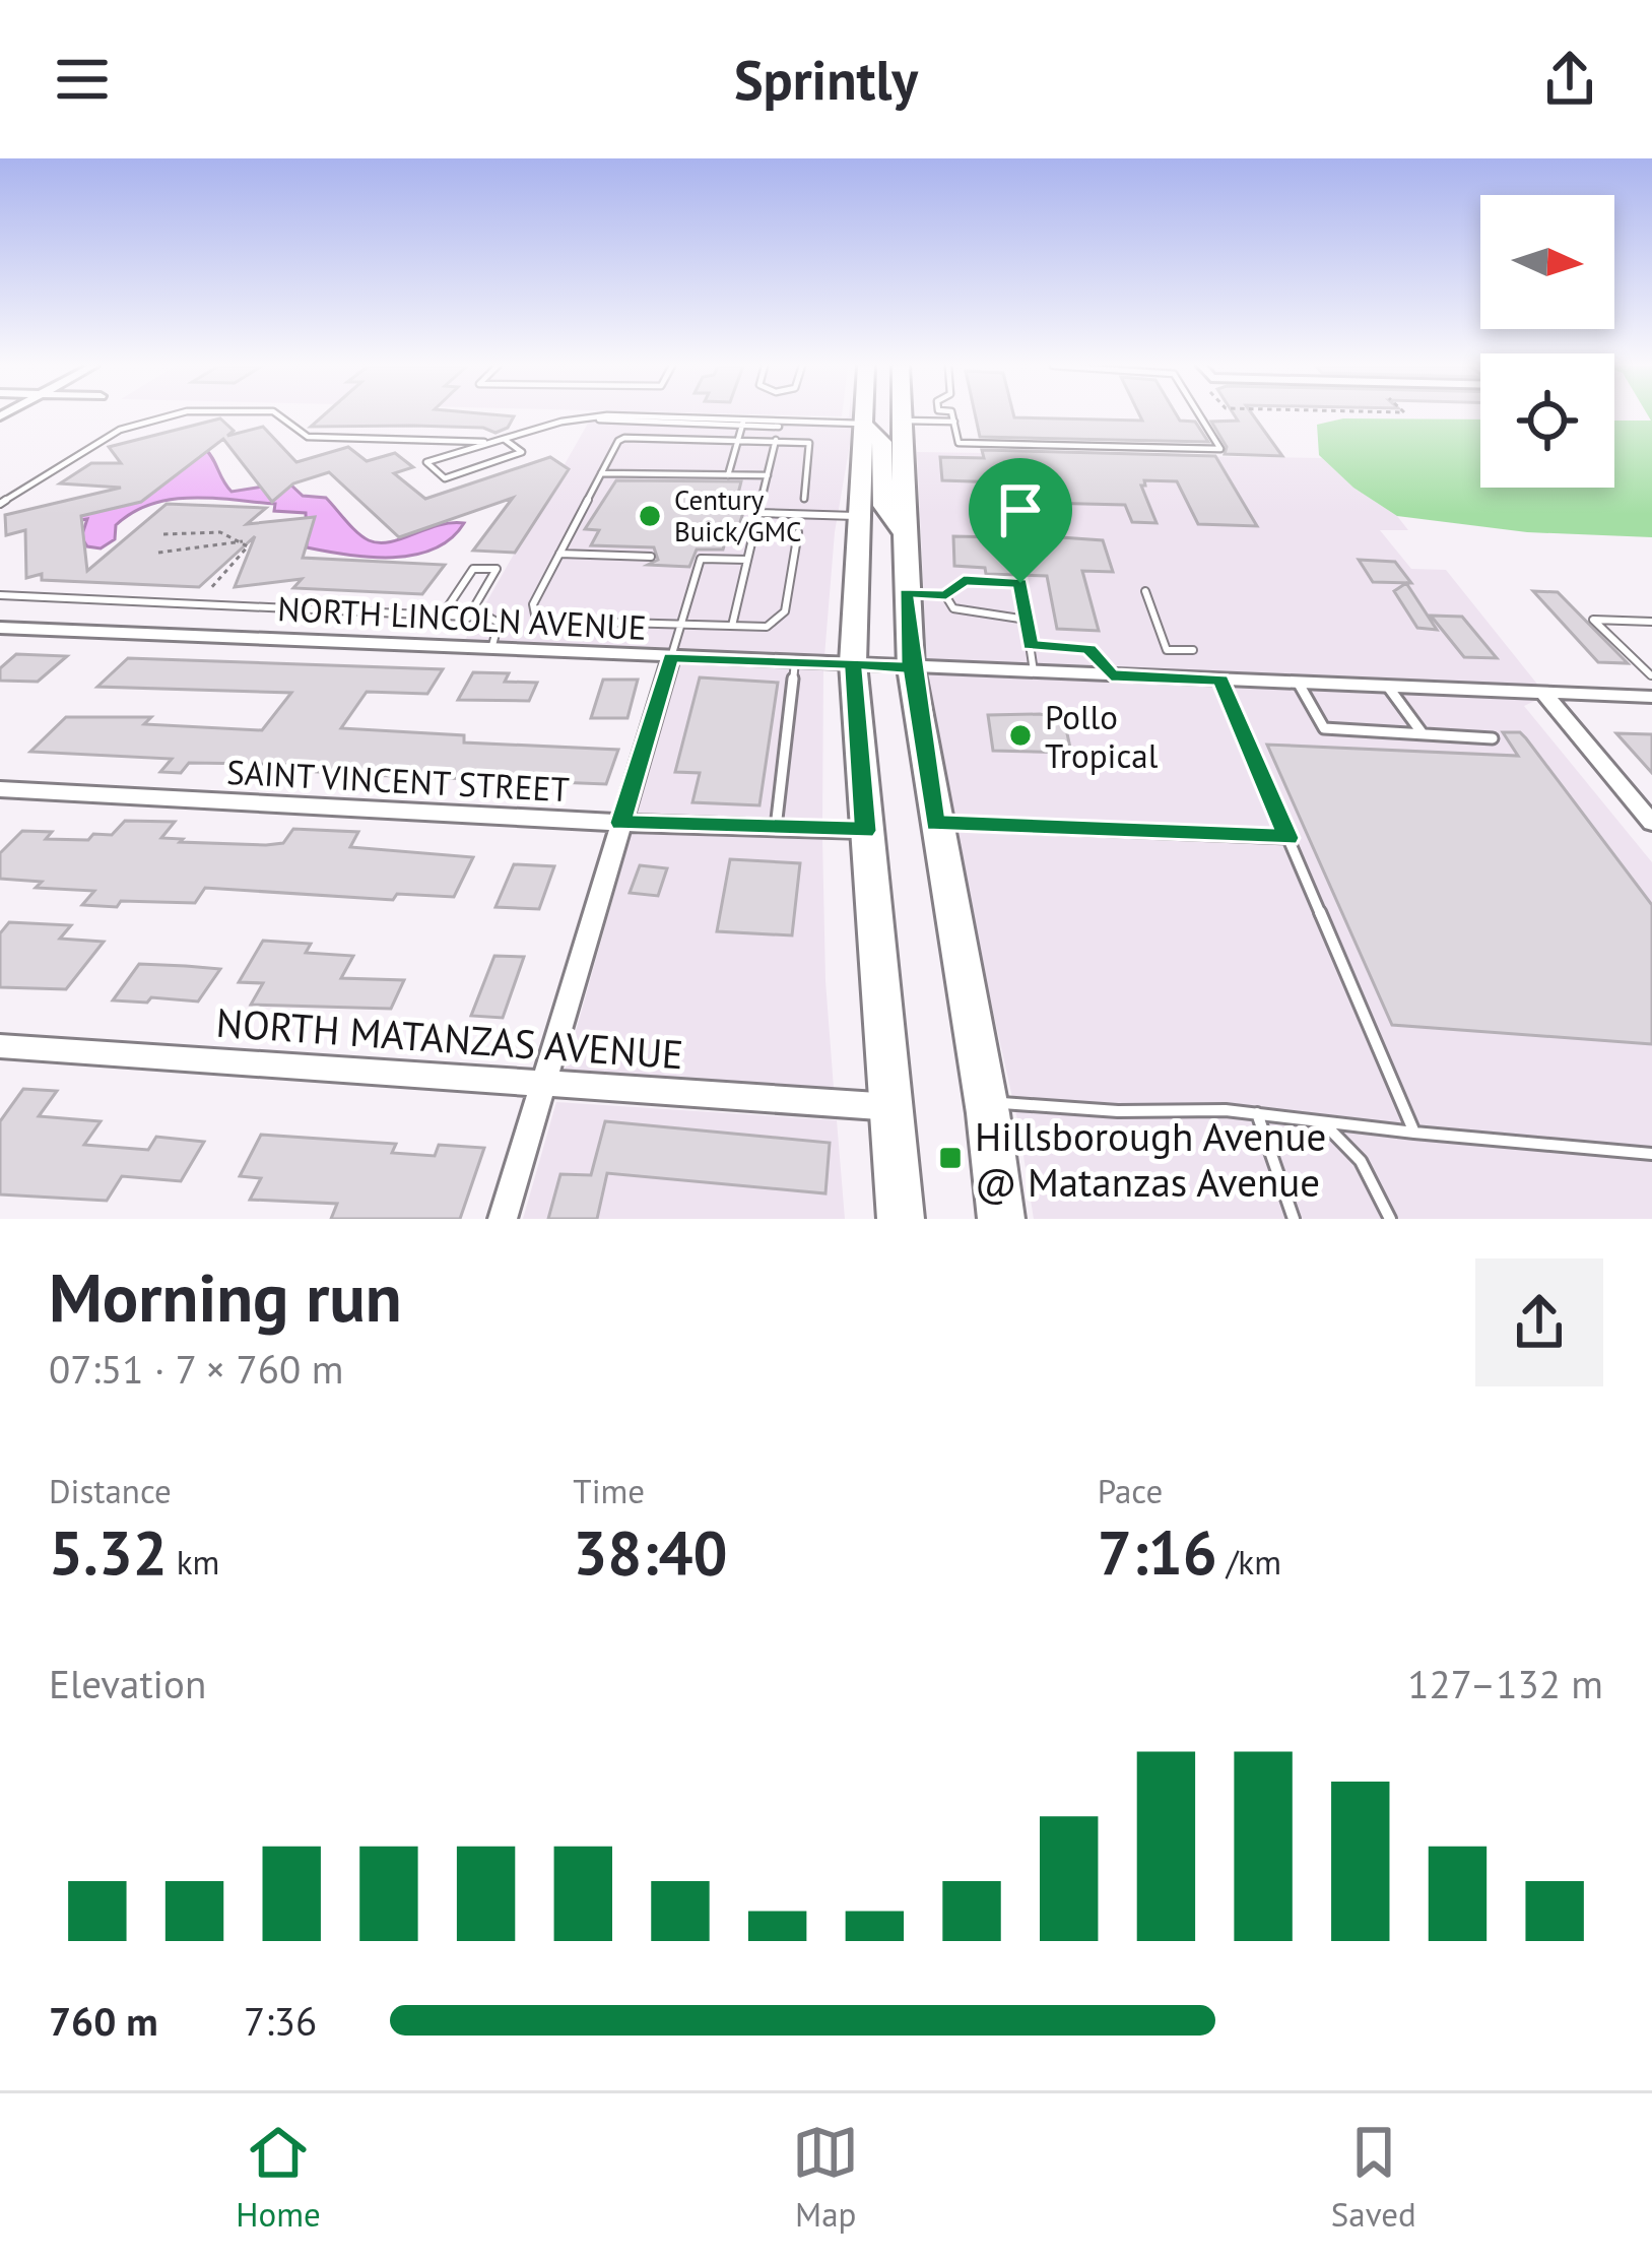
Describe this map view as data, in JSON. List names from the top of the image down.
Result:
{
  "streets": {
    "street": ["NORTH LINCOLN AVENUE", "SAINT VINCENT STREET", "NORTH MATANZAS AVENUE"]
  },
  "places": {
    "other": ["Century Buick/GMC", "Pollo Tropical"],
    "transit": ["Hillsborough Avenue @ Matanzas Avenue"]
  },
  "north": "right",
  "page": {
    "header": "Sprintly",
    "heading": ["Morning run", "07:51 · 7 × 760 m"],
    "stats": [
      ["Distance", "5.32 km"],
      ["Time", "38:40"],
      ["Pace", "7:16 /km"]
    ],
    "chart": ["Elevation", "127–132 m"],
    "list": [
      {
        "name": "760 m",
        "note": "7:36"
      }
    ],
    "tabs": ["Home", "Map", "Saved"]
  }
}
